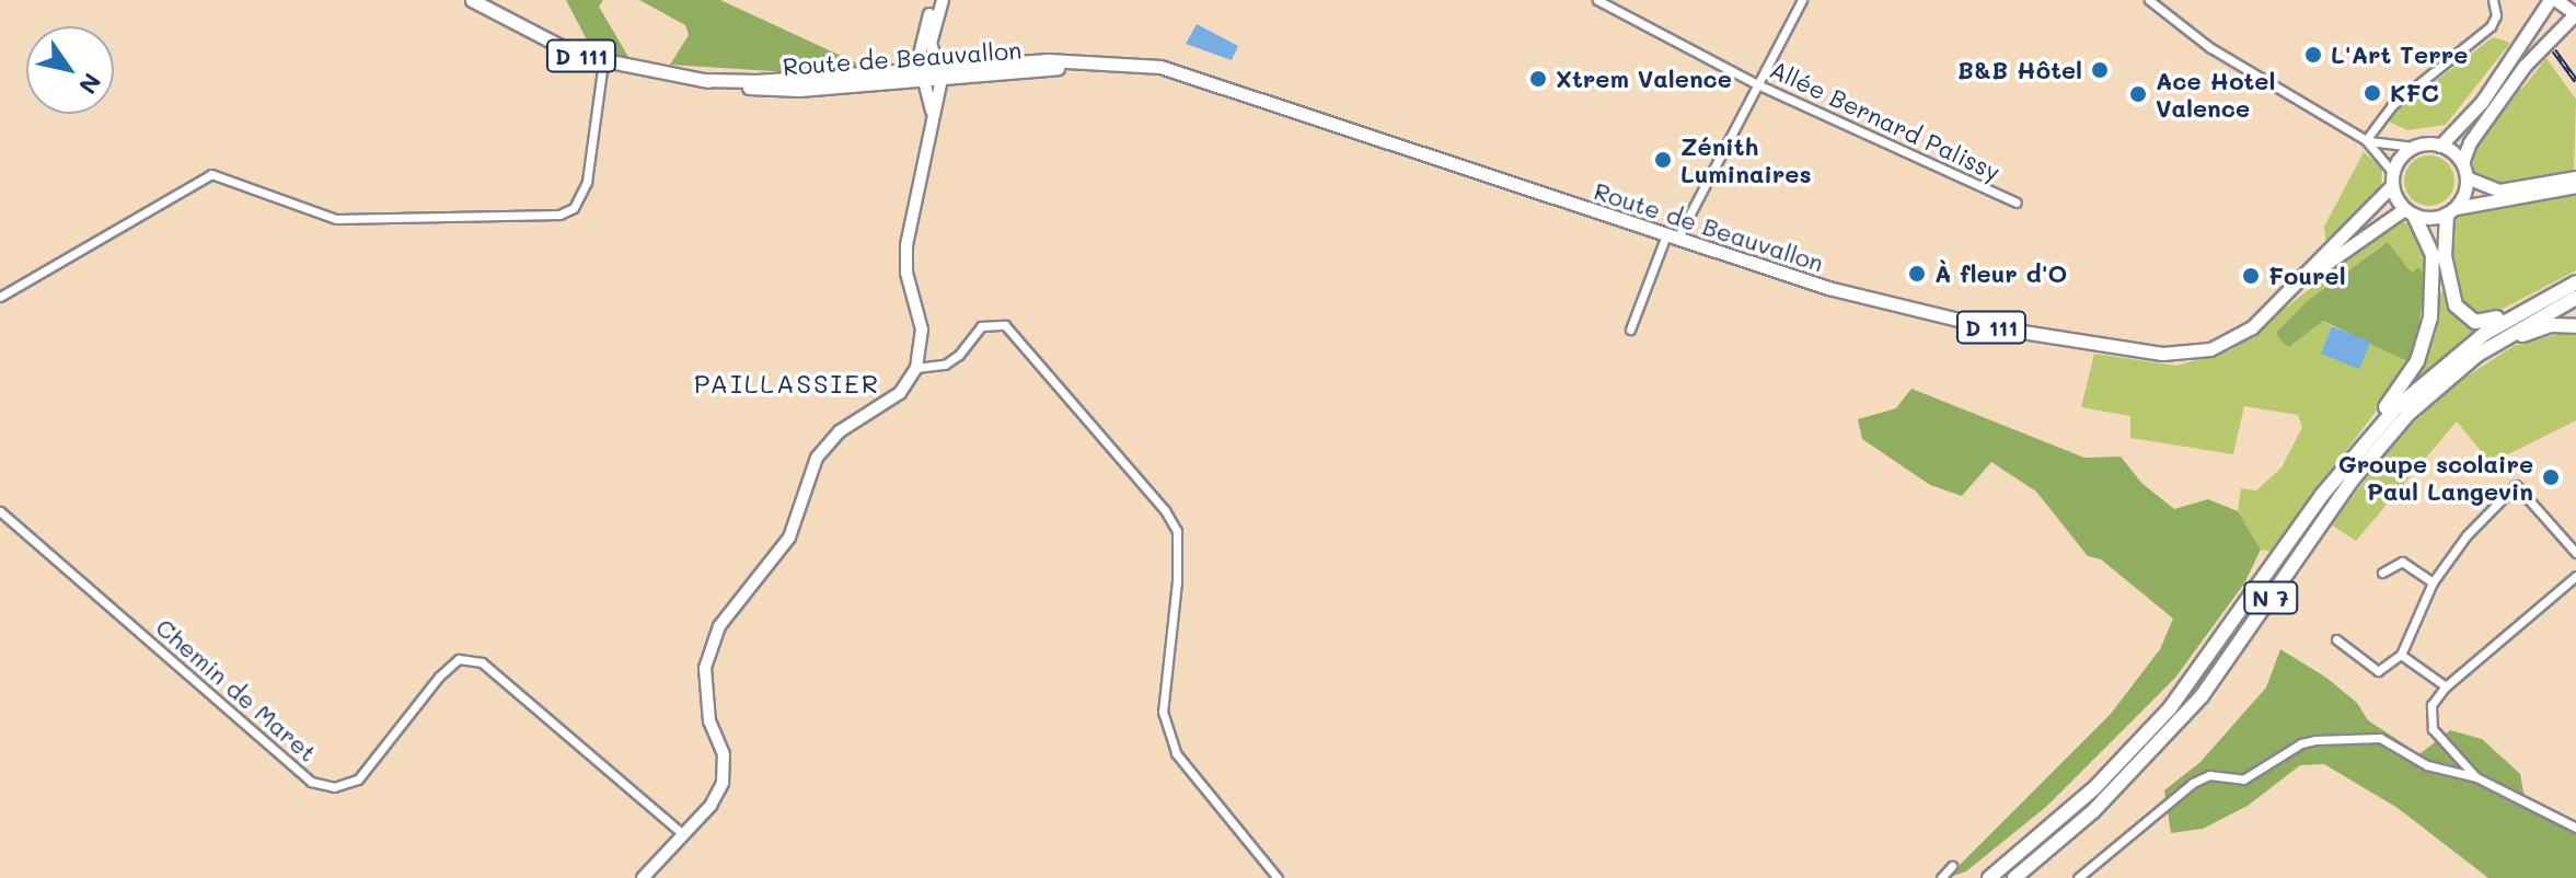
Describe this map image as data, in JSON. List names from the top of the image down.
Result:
{
  "streets": {
    "highway": ["N 7"],
    "main road": ["D 111", "Route de Beauvallon"],
    "street": ["Allée Bernard Palissy", "Chemin de Maret"]
  },
  "crossings": [
    ["D 111", "Route de Beauvallon"],
    ["D 111", "N 7"]
  ],
  "districts": ["PAILLASSIER"],
  "places": [
    "L'Art Terre",
    "B&B Hôtel",
    "Xtrem Valence",
    "KFC",
    "Ace Hotel Valence",
    "Zénith Luminaires",
    "À fleur d'O",
    "Fourel",
    "Groupe scolaire Paul Langevin"
  ],
  "north": "bottom right"
}
